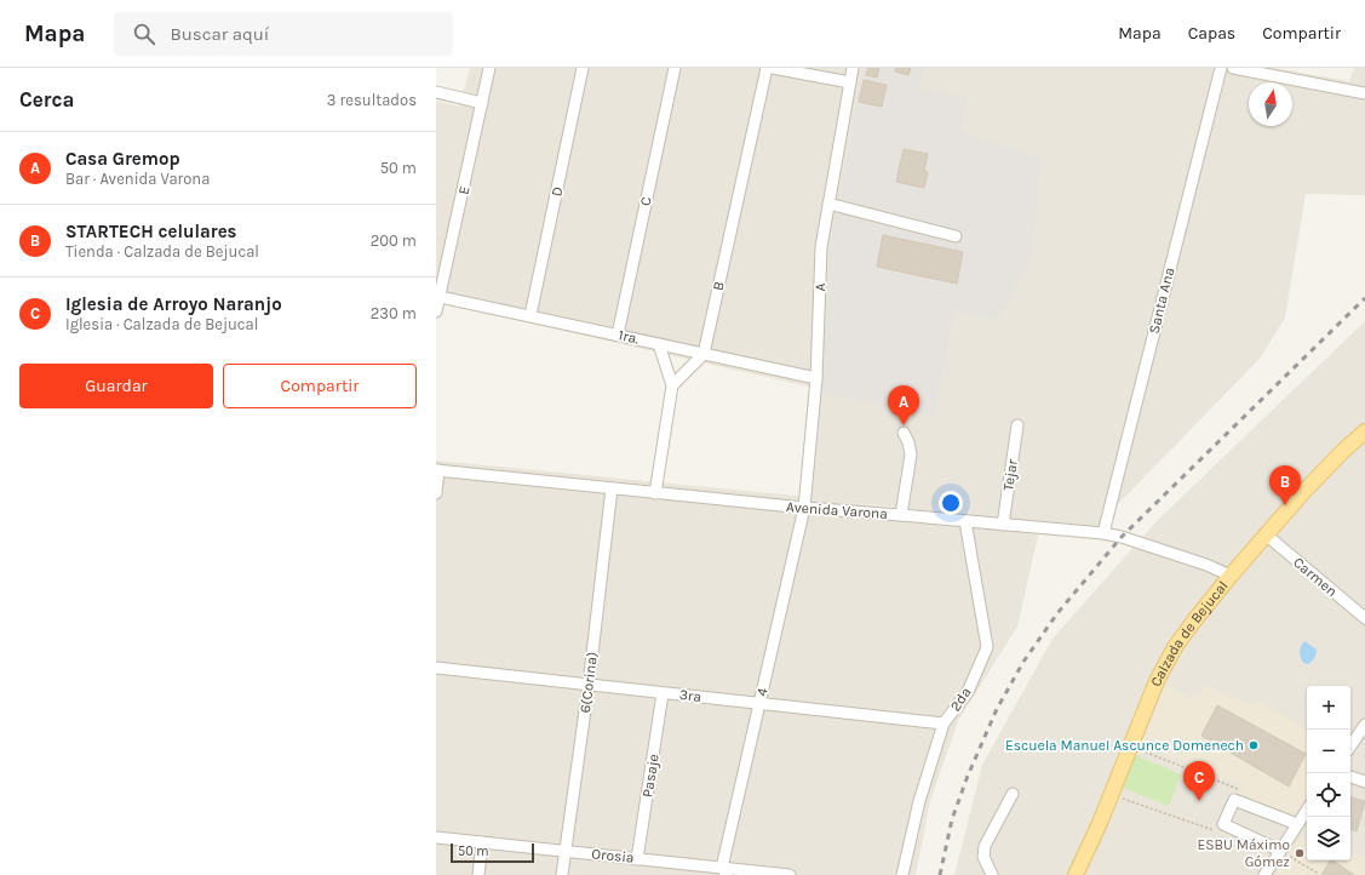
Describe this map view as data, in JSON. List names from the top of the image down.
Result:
{
  "streets": {
    "main road": ["Calzada de Bejucal"],
    "street": [
      "E",
      "D",
      "C",
      "B",
      "A",
      "Santa Ana",
      "1ra.",
      "Tejar",
      "Avenida Varona",
      "Carmen",
      "6(Corina)",
      "4",
      "3ra",
      "2da",
      "Pasaje",
      "Orosia"
    ]
  },
  "crossings": [
    ["E", "1ra."],
    ["D", "1ra."],
    ["C", "1ra."],
    ["B", "1ra."],
    ["A", "1ra."],
    ["A", "Avenida Varona"],
    ["A", "4"],
    ["Santa Ana", "Avenida Varona"],
    ["Tejar", "Avenida Varona"],
    ["Avenida Varona", "Calzada de Bejucal"],
    ["Avenida Varona", "6(Corina)"],
    ["Avenida Varona", "4"],
    ["Avenida Varona", "2da"],
    ["Carmen", "Calzada de Bejucal"],
    ["6(Corina)", "3ra"],
    ["6(Corina)", "Orosia"],
    ["4", "3ra"],
    ["4", "Orosia"],
    ["3ra", "2da"],
    ["3ra", "Pasaje"],
    ["Pasaje", "Orosia"]
  ],
  "places": ["Escuela Manuel Ascunce Domenech", "ESBU Máximo Gómez"],
  "scale_bar": "50 m",
  "north": "top",
  "page": {
    "header": "Mapa",
    "search": "Buscar aquí",
    "nav": ["Mapa", "Capas", "Compartir"],
    "heading": ["Cerca", "3 resultados"],
    "list": [
      {
        "mark": "A",
        "name": "Casa Gremop",
        "note": "Bar · Avenida Varona",
        "value": "50 m"
      },
      {
        "mark": "B",
        "name": "STARTECH celulares",
        "note": "Tienda · Calzada de Bejucal",
        "value": "200 m"
      },
      {
        "mark": "C",
        "name": "Iglesia de Arroyo Naranjo",
        "note": "Iglesia · Calzada de Bejucal",
        "value": "230 m"
      }
    ],
    "buttons": ["Guardar", "Compartir"],
    "pins": ["A", "B", "C"],
    "map_buttons": ["+", "−"],
    "scale": "50 m"
  }
}
